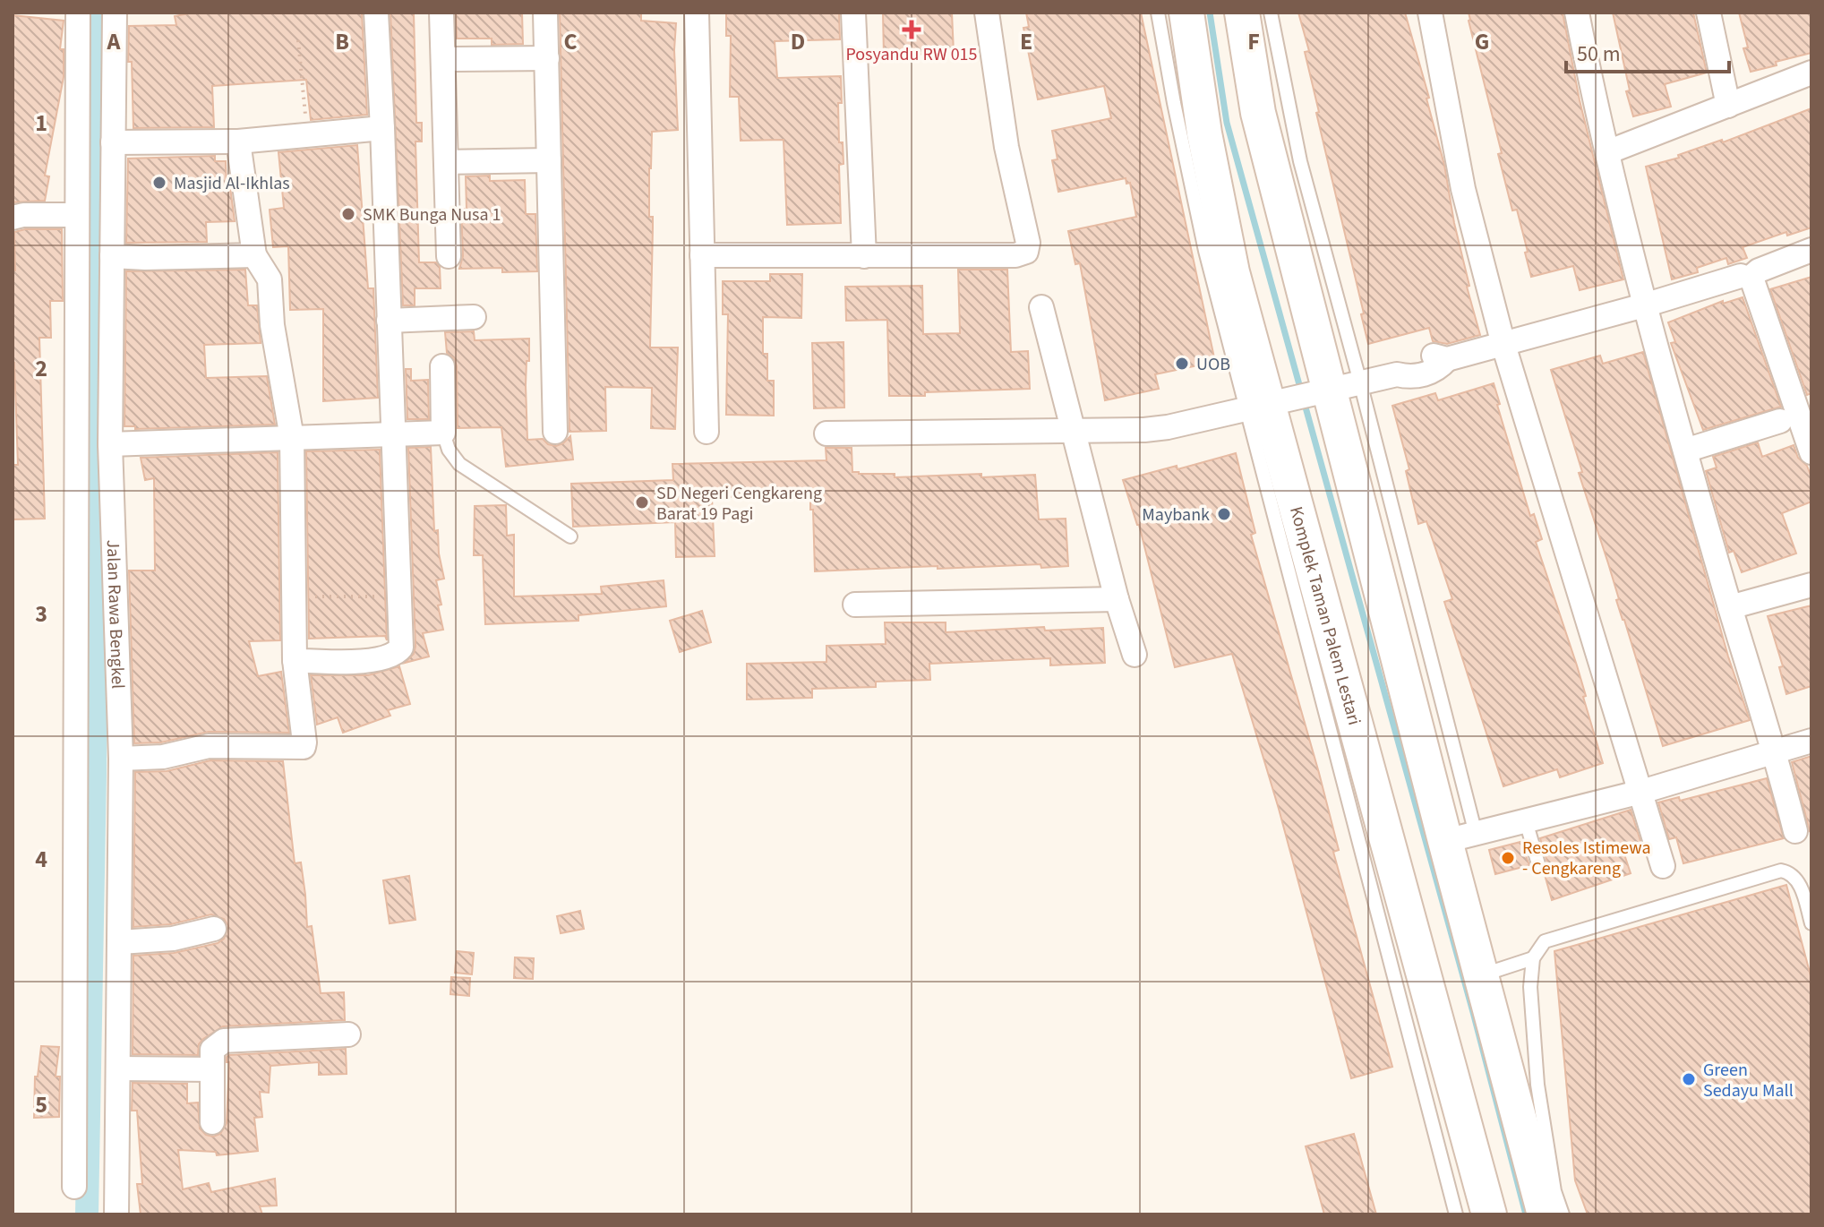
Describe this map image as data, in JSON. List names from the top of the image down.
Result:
{
  "streets": {
    "street": ["Jalan Rawa Bengkel", "Komplek Taman Palem Lestari"]
  },
  "places": {
    "health": ["Posyandu RW 015"],
    "other": [
      "Masjid Al-Ikhlas",
      "SMK Bunga Nusa 1",
      "UOB",
      "SD Negeri Cengkareng Barat 19 Pagi",
      "Maybank",
      "Resoles Istimewa - Cengkareng",
      "Green Sedayu Mall"
    ]
  },
  "scale_bar": "50 m",
  "grid": {
    "columns": [
      "A",
      "B",
      "C",
      "D",
      "E",
      "F",
      "G"
    ],
    "rows": [
      "1",
      "2",
      "3",
      "4",
      "5"
    ]
  }
}
